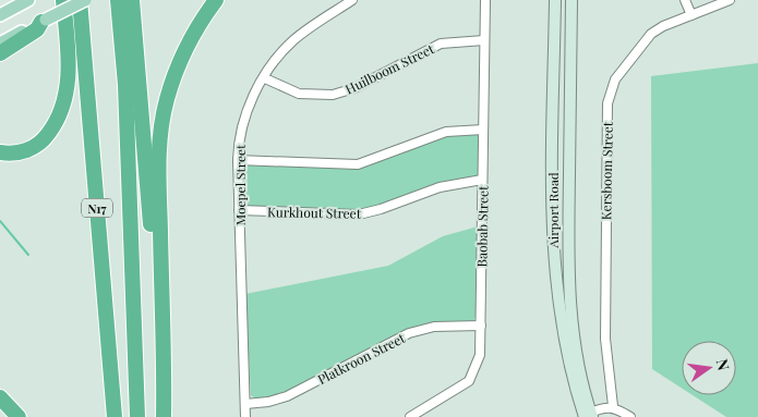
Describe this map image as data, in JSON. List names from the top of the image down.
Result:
{
  "streets": {
    "highway": ["N17"],
    "main road": ["Airport Road"],
    "street": [
      "Huilboom Street",
      "Kersboom Street",
      "Moepel Street",
      "Kurkhout Street",
      "Baobab Street",
      "Platkroon Street"
    ]
  },
  "crossings": [
    ["Huilboom Street", "Moepel Street"],
    ["Huilboom Street", "Baobab Street"],
    ["Moepel Street", "Kurkhout Street"],
    ["Moepel Street", "Platkroon Street"],
    ["Kurkhout Street", "Baobab Street"],
    ["Baobab Street", "Platkroon Street"]
  ],
  "north": "right"
}
